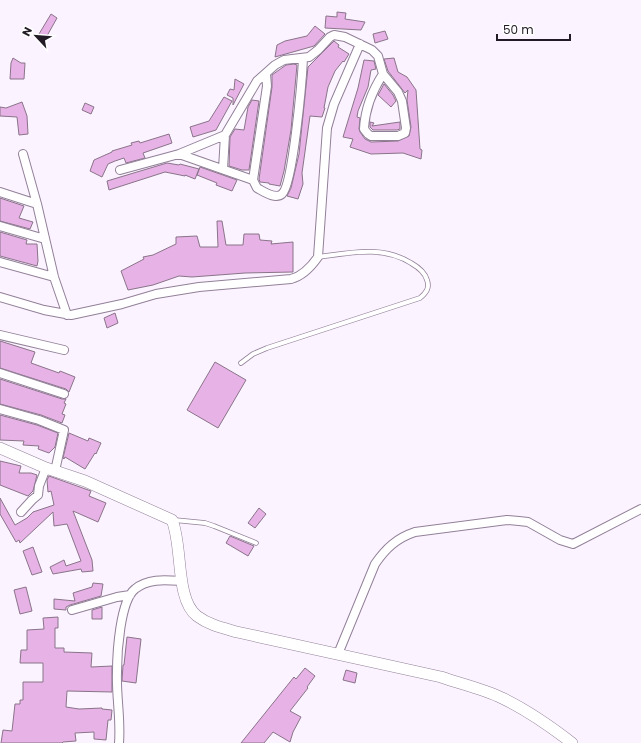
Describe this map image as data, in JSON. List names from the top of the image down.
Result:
{
  "scale_bar": "50 m",
  "north": "top left"
}
